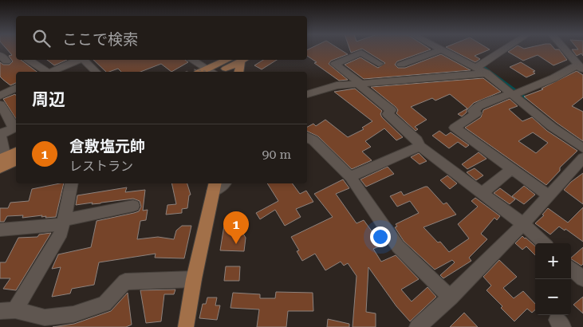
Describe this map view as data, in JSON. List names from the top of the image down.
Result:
{
  "page": {
    "search": "ここで検索",
    "heading": "周辺",
    "list": [
      {
        "mark": "1",
        "name": "倉敷塩元帥",
        "note": "レストラン",
        "value": "90 m"
      }
    ],
    "pins": "1",
    "map_buttons": ["+", "−"]
  }
}
